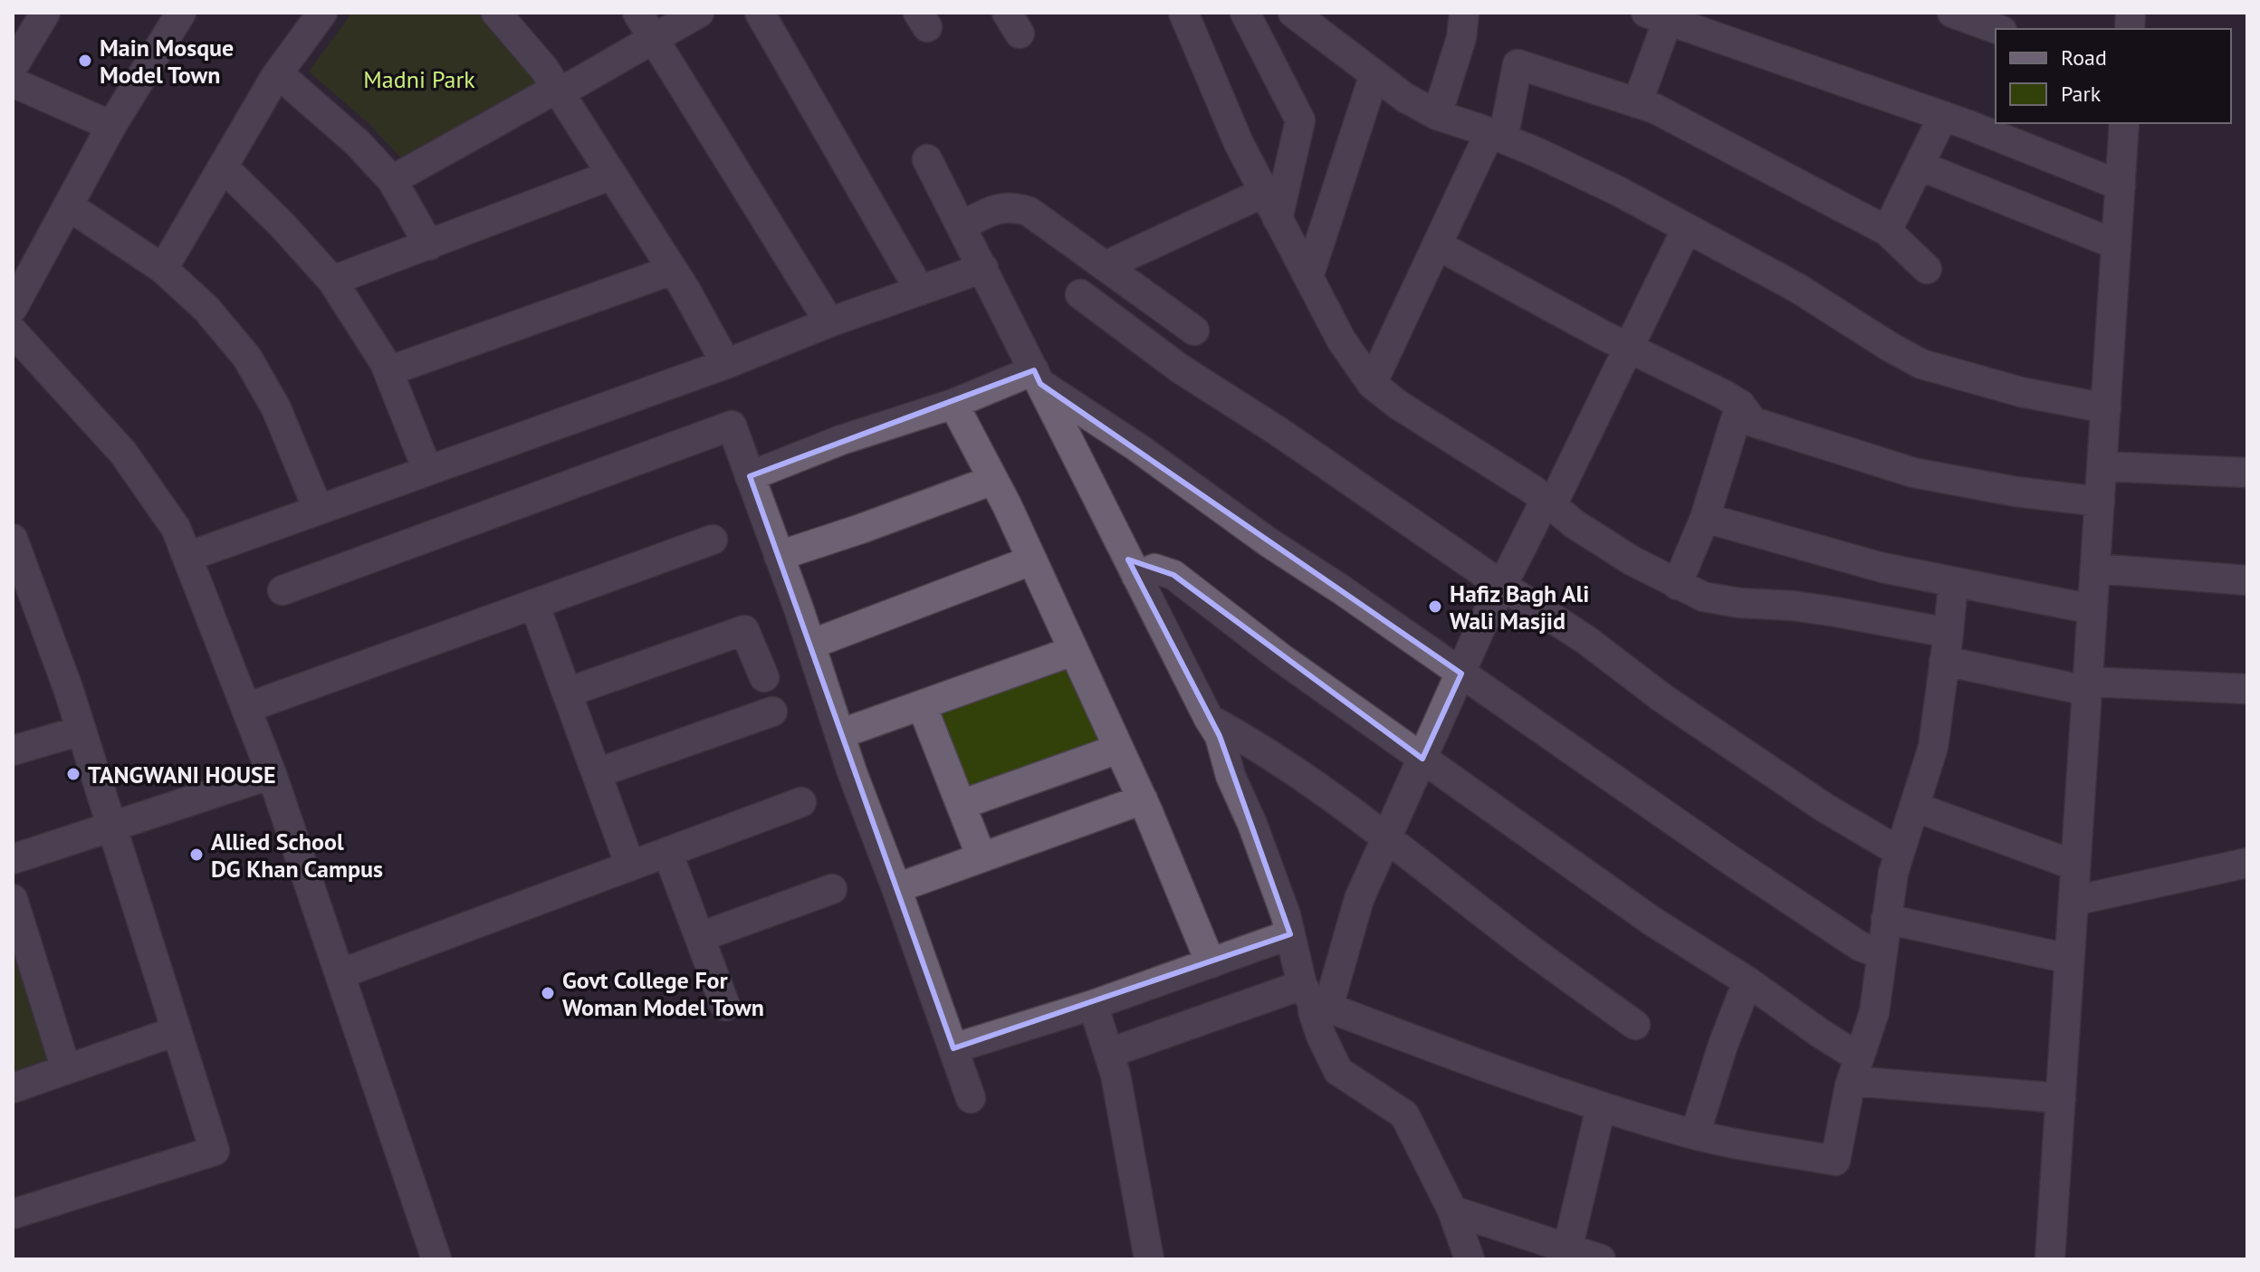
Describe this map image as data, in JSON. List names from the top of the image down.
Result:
{
  "parks": ["Madni Park"],
  "places": [
    "Main Mosque Model Town",
    "Hafiz Bagh Ali Wali Masjid",
    "TANGWANI HOUSE",
    "Allied School DG Khan Campus",
    "Govt College For Woman Model Town"
  ],
  "legend": ["Road", "Park"]
}
